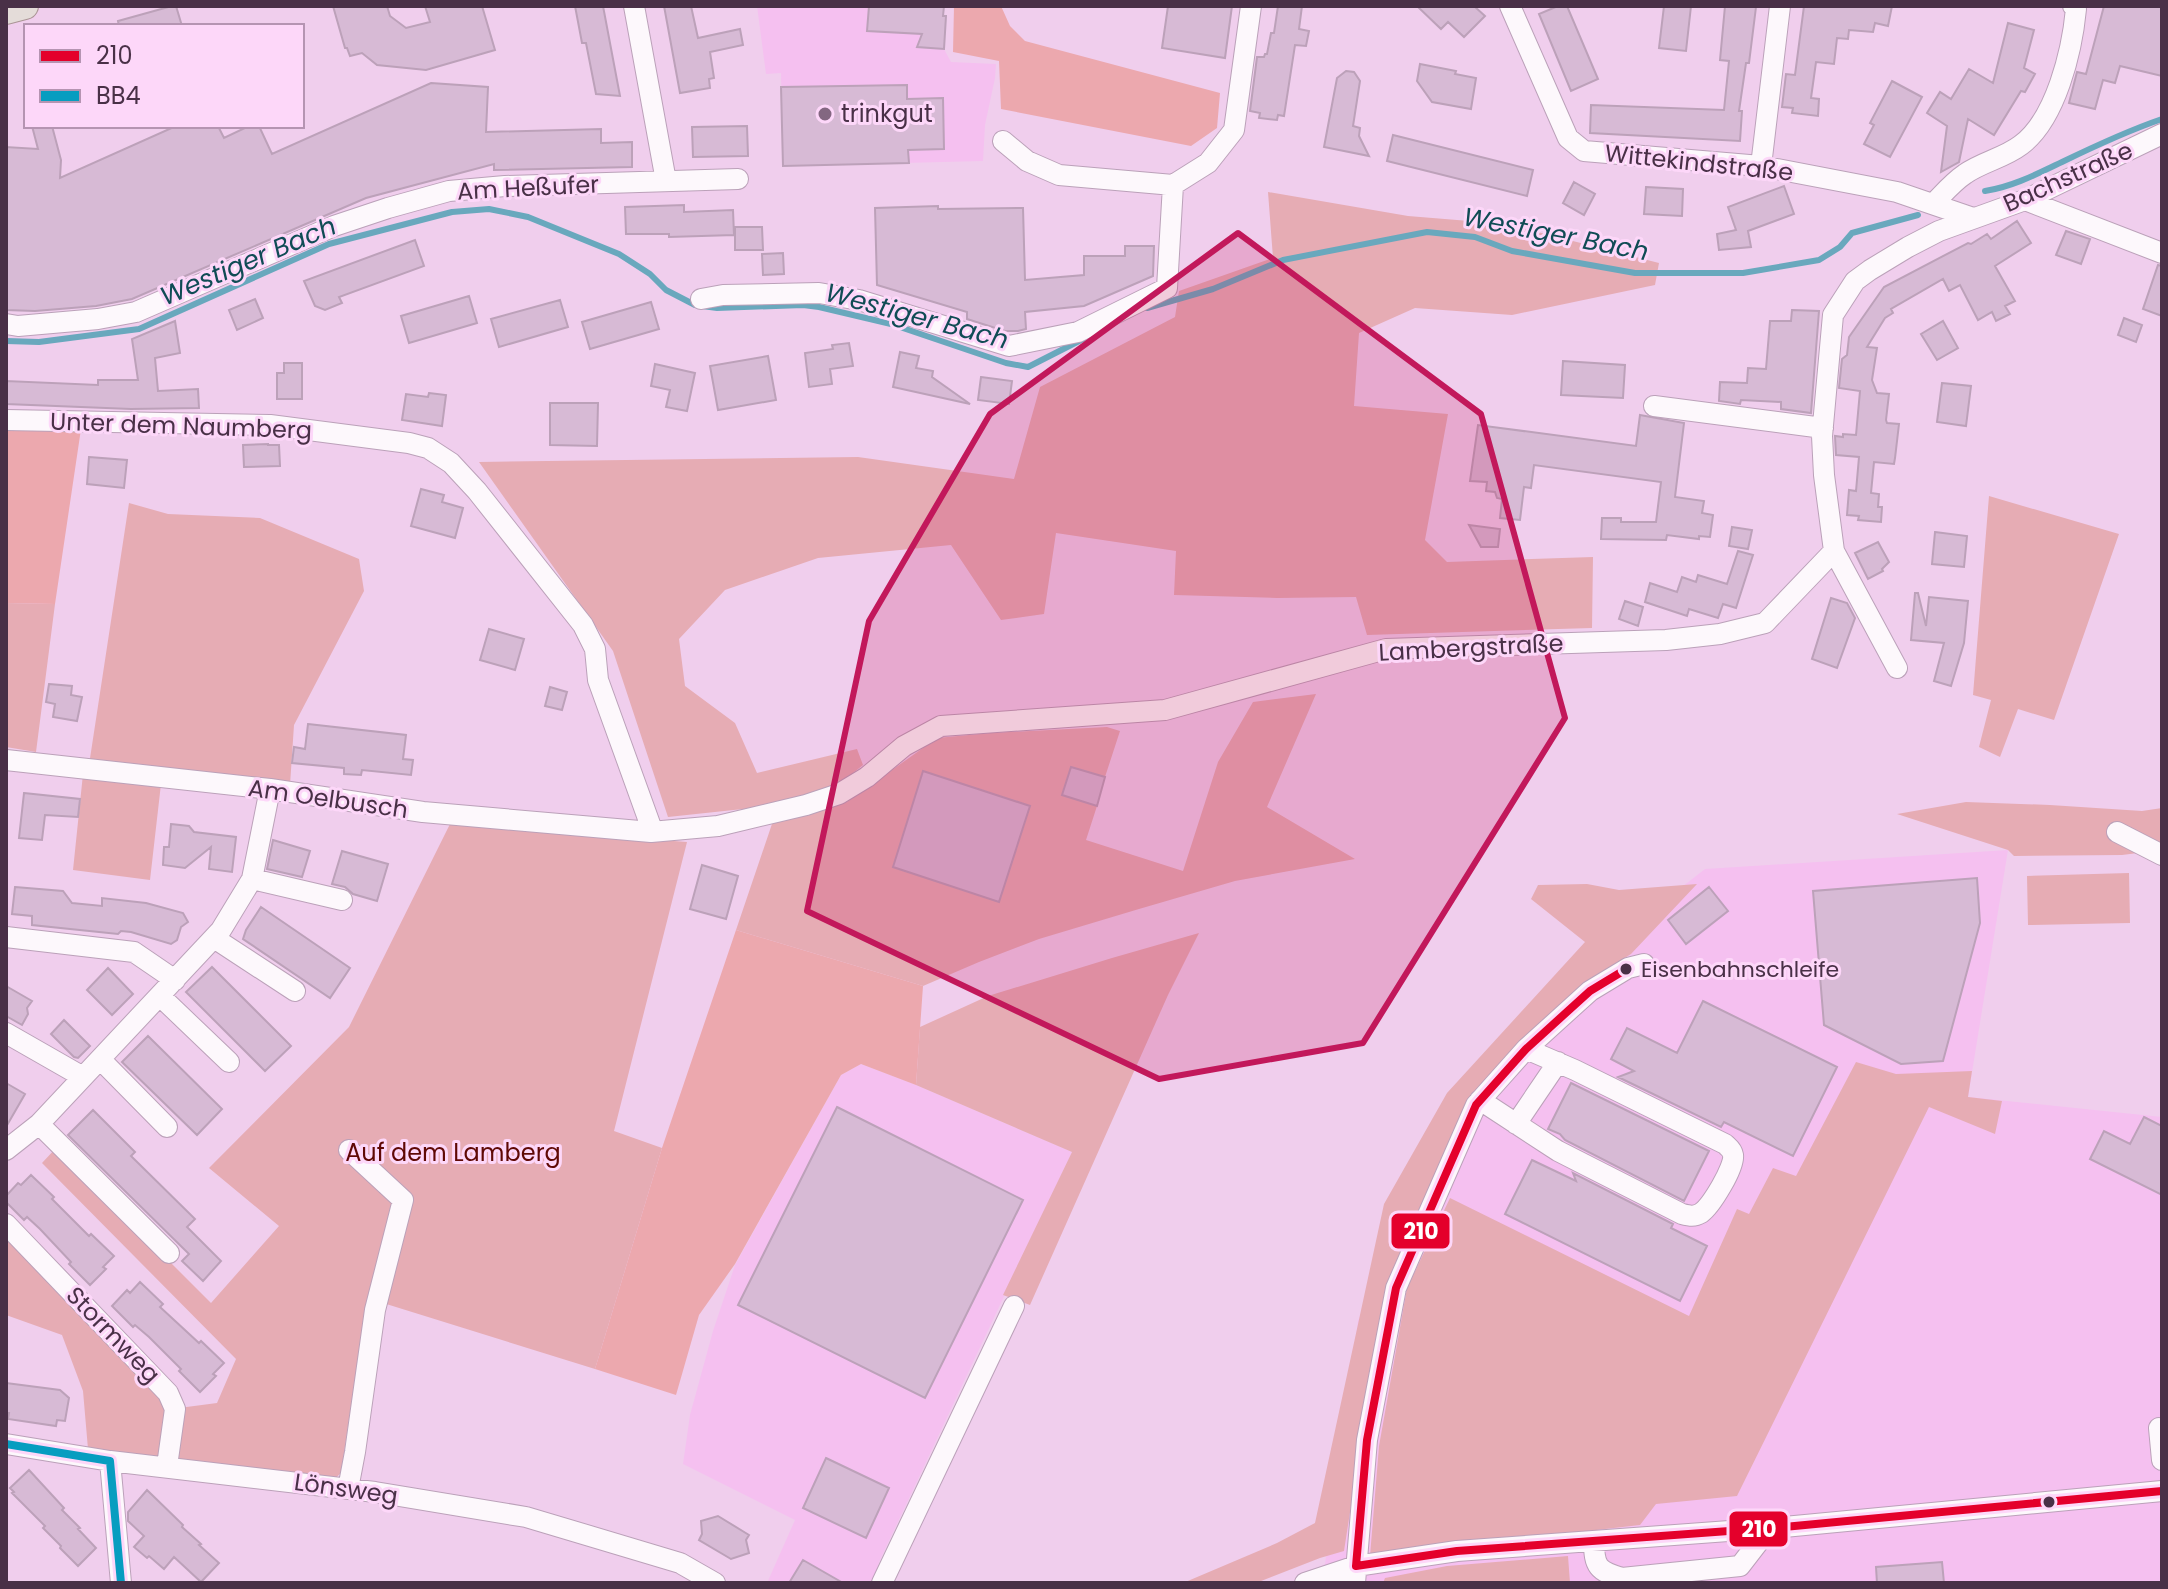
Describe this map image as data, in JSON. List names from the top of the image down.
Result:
{
  "streets": {
    "street": [
      "Wittekindstraße",
      "Bachstraße",
      "Am Heßufer",
      "Unter dem Naumberg",
      "Lambergstraße",
      "Am Oelbusch",
      "Stormweg",
      "Lönsweg"
    ]
  },
  "crossings": [
    ["Wittekindstraße", "Bachstraße"],
    ["Unter dem Naumberg", "Lambergstraße"],
    ["Unter dem Naumberg", "Am Oelbusch"],
    ["Lambergstraße", "Am Oelbusch"],
    ["Stormweg", "Lönsweg"]
  ],
  "water": ["Westiger Bach"],
  "parks": ["Auf dem Lamberg"],
  "places": ["trinkgut", "Eisenbahnschleife"],
  "lines": ["transit line 210", "transit line BB4"],
  "legend": ["210", "BB4"]
}
